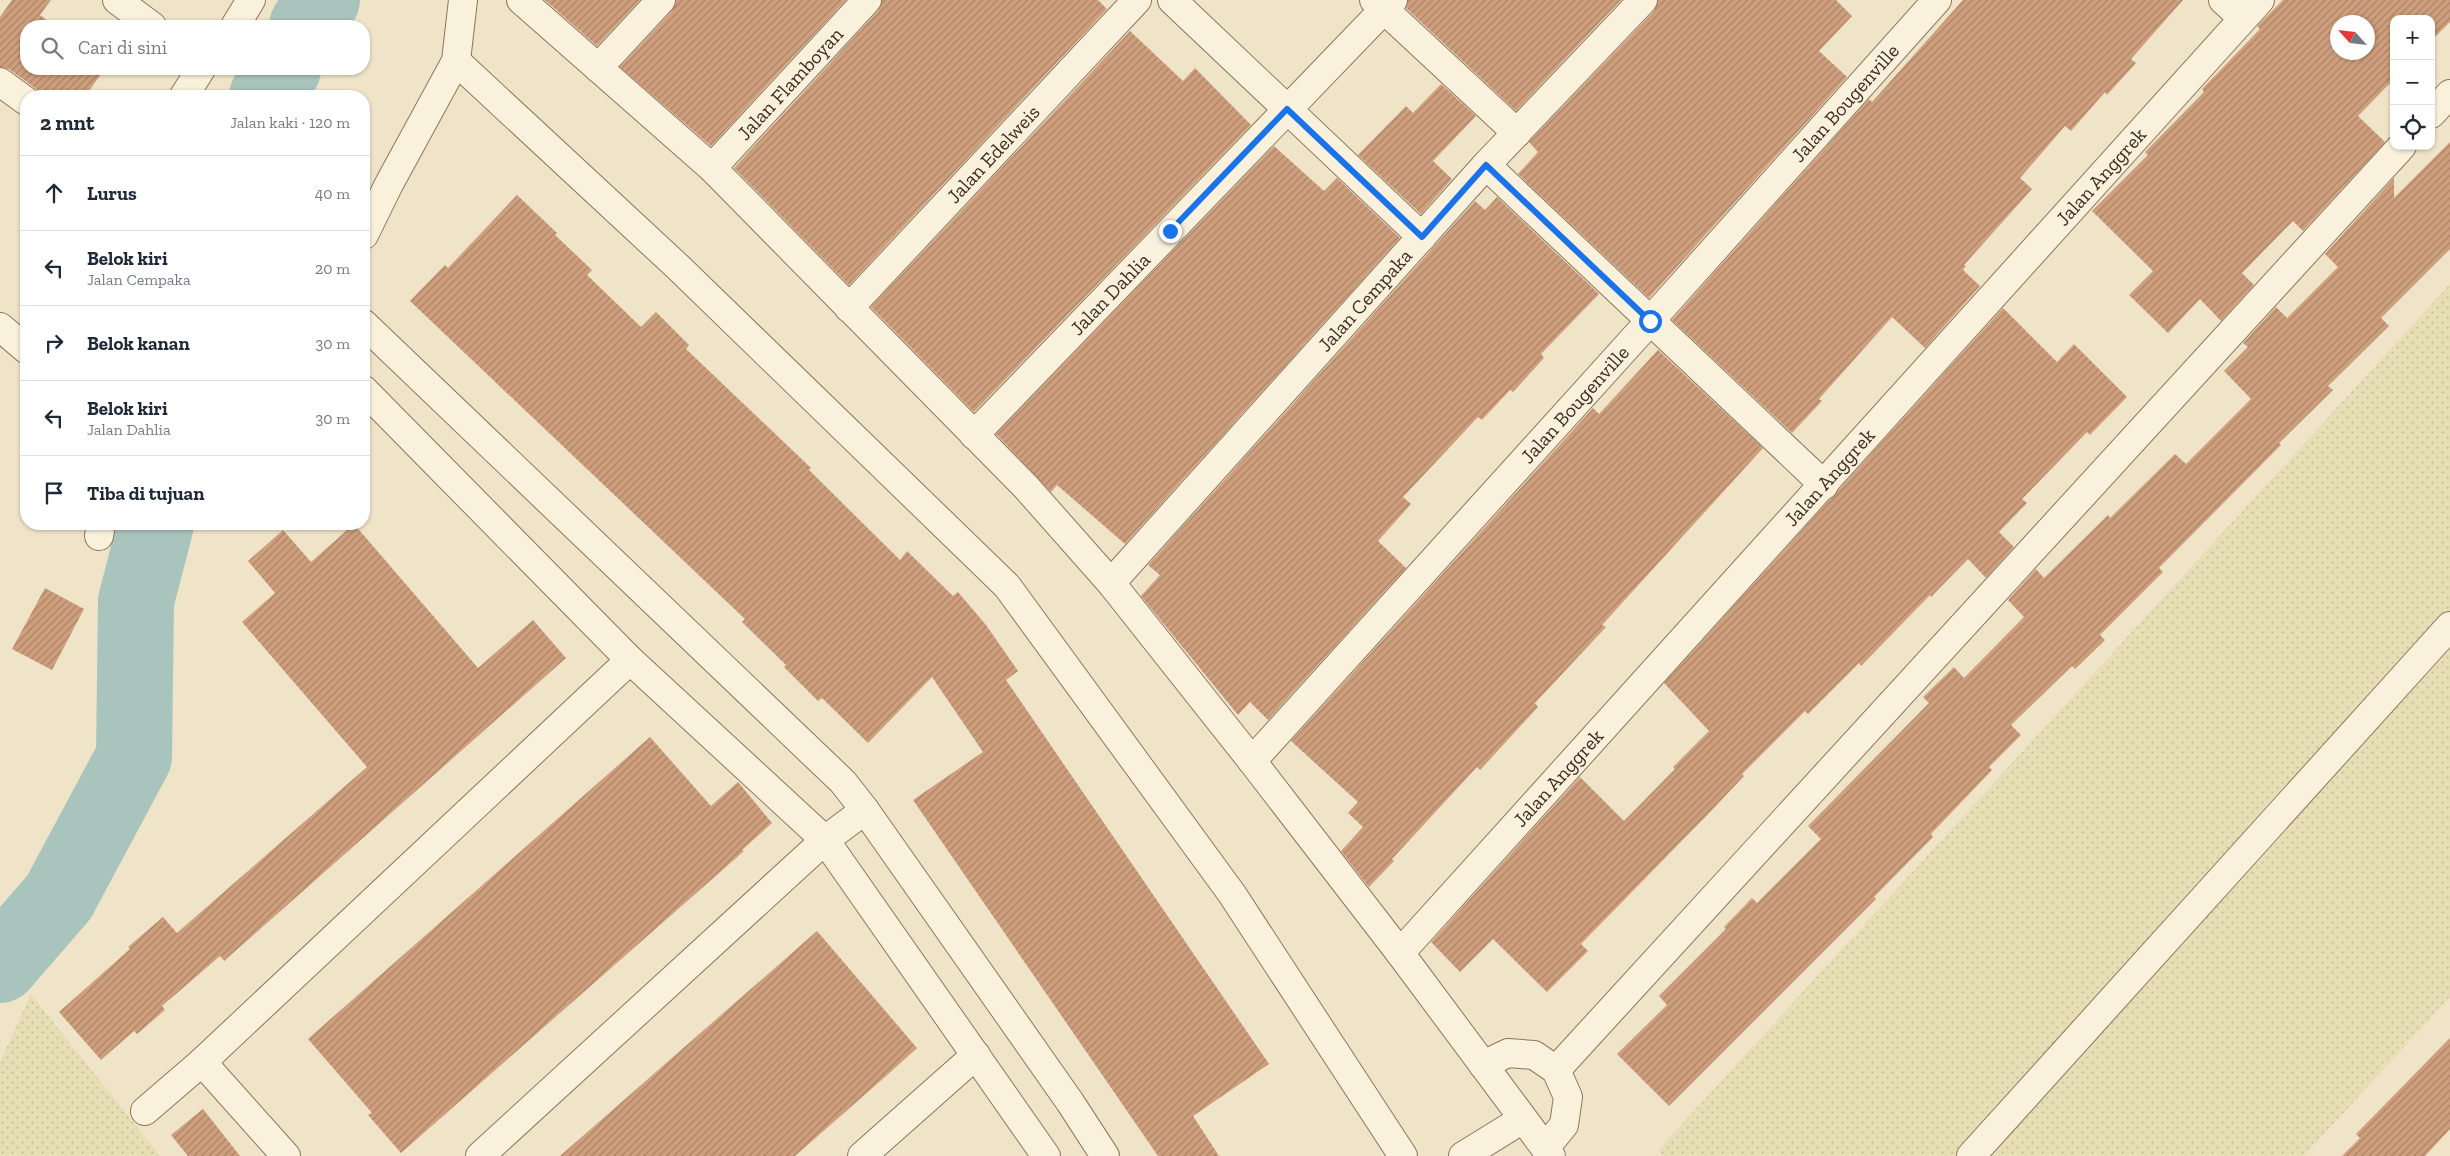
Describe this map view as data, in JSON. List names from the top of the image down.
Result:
{
  "streets": {
    "street": [
      "Jalan Flamboyan",
      "Jalan Bougenville",
      "Jalan Edelweis",
      "Jalan Anggrek",
      "Jalan Dahlia",
      "Jalan Cempaka"
    ]
  },
  "north": "top left",
  "page": {
    "map_buttons": ["+", "−"],
    "search": "Cari di sini",
    "heading": ["2 mnt", "Jalan kaki · 120 m"],
    "list": [
      ["Lurus", "40 m"],
      ["Belok kiri", "Jalan Cempaka", "20 m"],
      ["Belok kanan", "30 m"],
      ["Belok kiri", "Jalan Dahlia", "30 m"],
      "Tiba di tujuan"
    ]
  }
}
